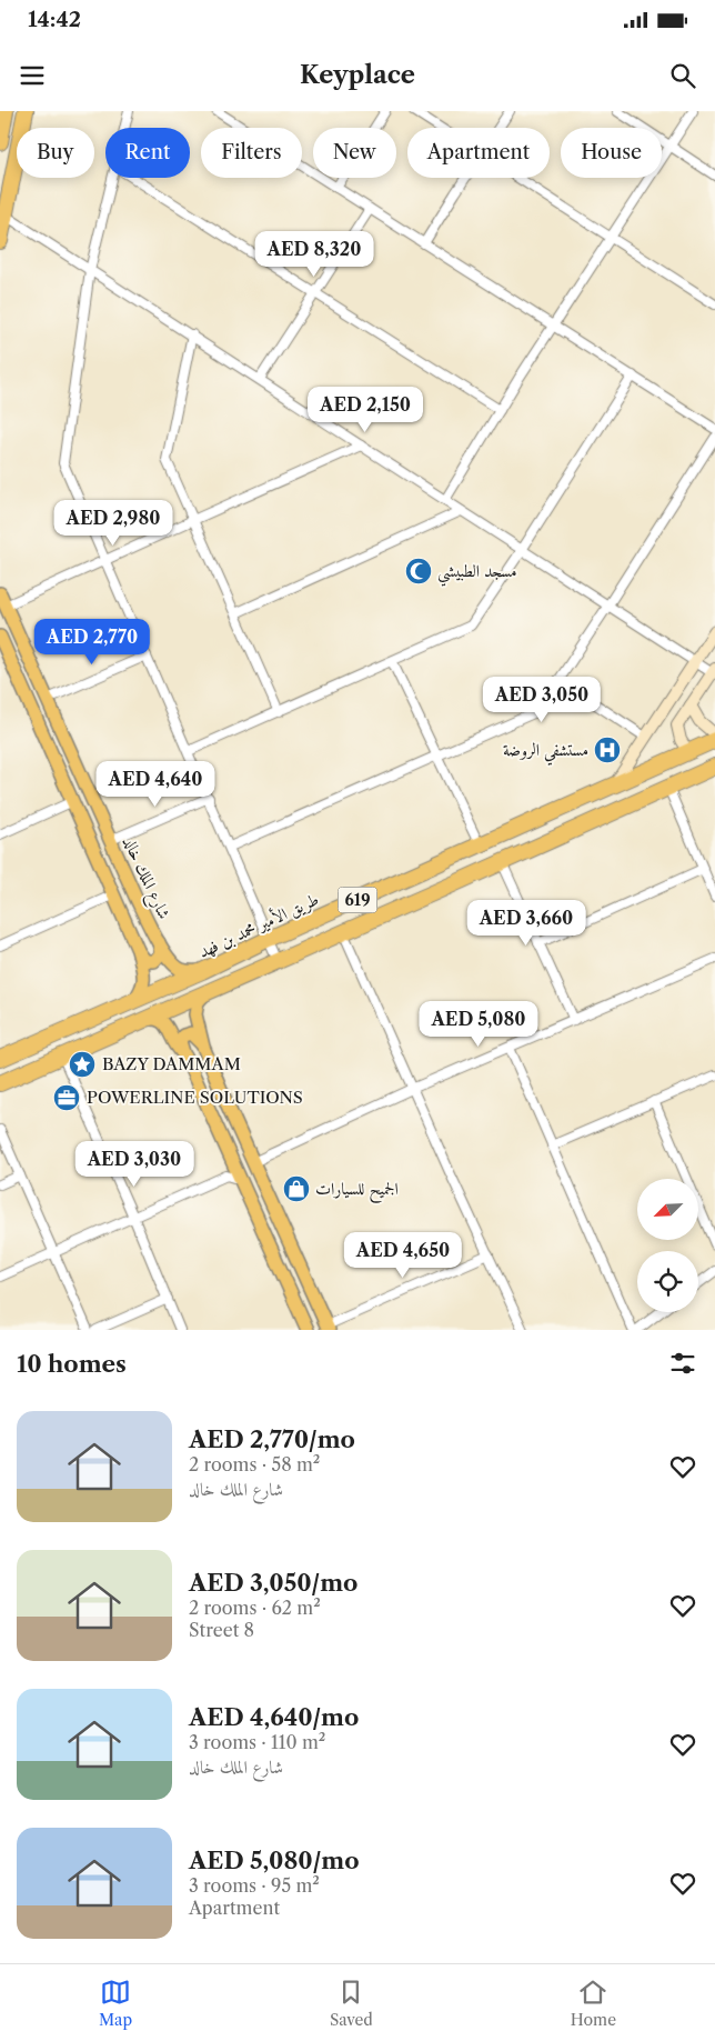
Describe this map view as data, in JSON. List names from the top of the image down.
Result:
{
  "streets": {
    "highway": ["619", "طريق الأمير محمد بن فهد"],
    "main road": ["شارع الملك خالد"]
  },
  "crossings": [
    ["شارع الملك خالد", "طريق الأمير محمد بن فهد"]
  ],
  "places": {
    "mosque": ["مسجد الطبيشي"],
    "hospital": ["مستشفي الروضة"],
    "place": ["BAZY DAMMAM"],
    "office": ["POWERLINE SOLUTIONS"],
    "shop": ["الجميح للسيارات"]
  },
  "north": "bottom left",
  "page": {
    "status": "14:42",
    "header": "Keyplace",
    "chip": [
      "Buy",
      "Rent",
      "Filters",
      "New",
      "Apartment",
      "House"
    ],
    "price": [
      "AED 8,320",
      "AED 2,150",
      "AED 2,980",
      "AED 2,770",
      "AED 3,050",
      "AED 4,640",
      "AED 3,660",
      "AED 5,080",
      "AED 3,030",
      "AED 4,650"
    ],
    "heading": "10 homes",
    "list": [
      {
        "name": "AED 2,770/mo",
        "note": "2 rooms · 58 m² · شارع الملك خالد"
      },
      {
        "name": "AED 3,050/mo",
        "note": "2 rooms · 62 m² · Street 8"
      },
      {
        "name": "AED 4,640/mo",
        "note": "3 rooms · 110 m² · شارع الملك خالد"
      },
      {
        "name": "AED 5,080/mo",
        "note": "3 rooms · 95 m² · Apartment"
      }
    ],
    "tabs": ["Map", "Saved", "Home"]
  }
}
